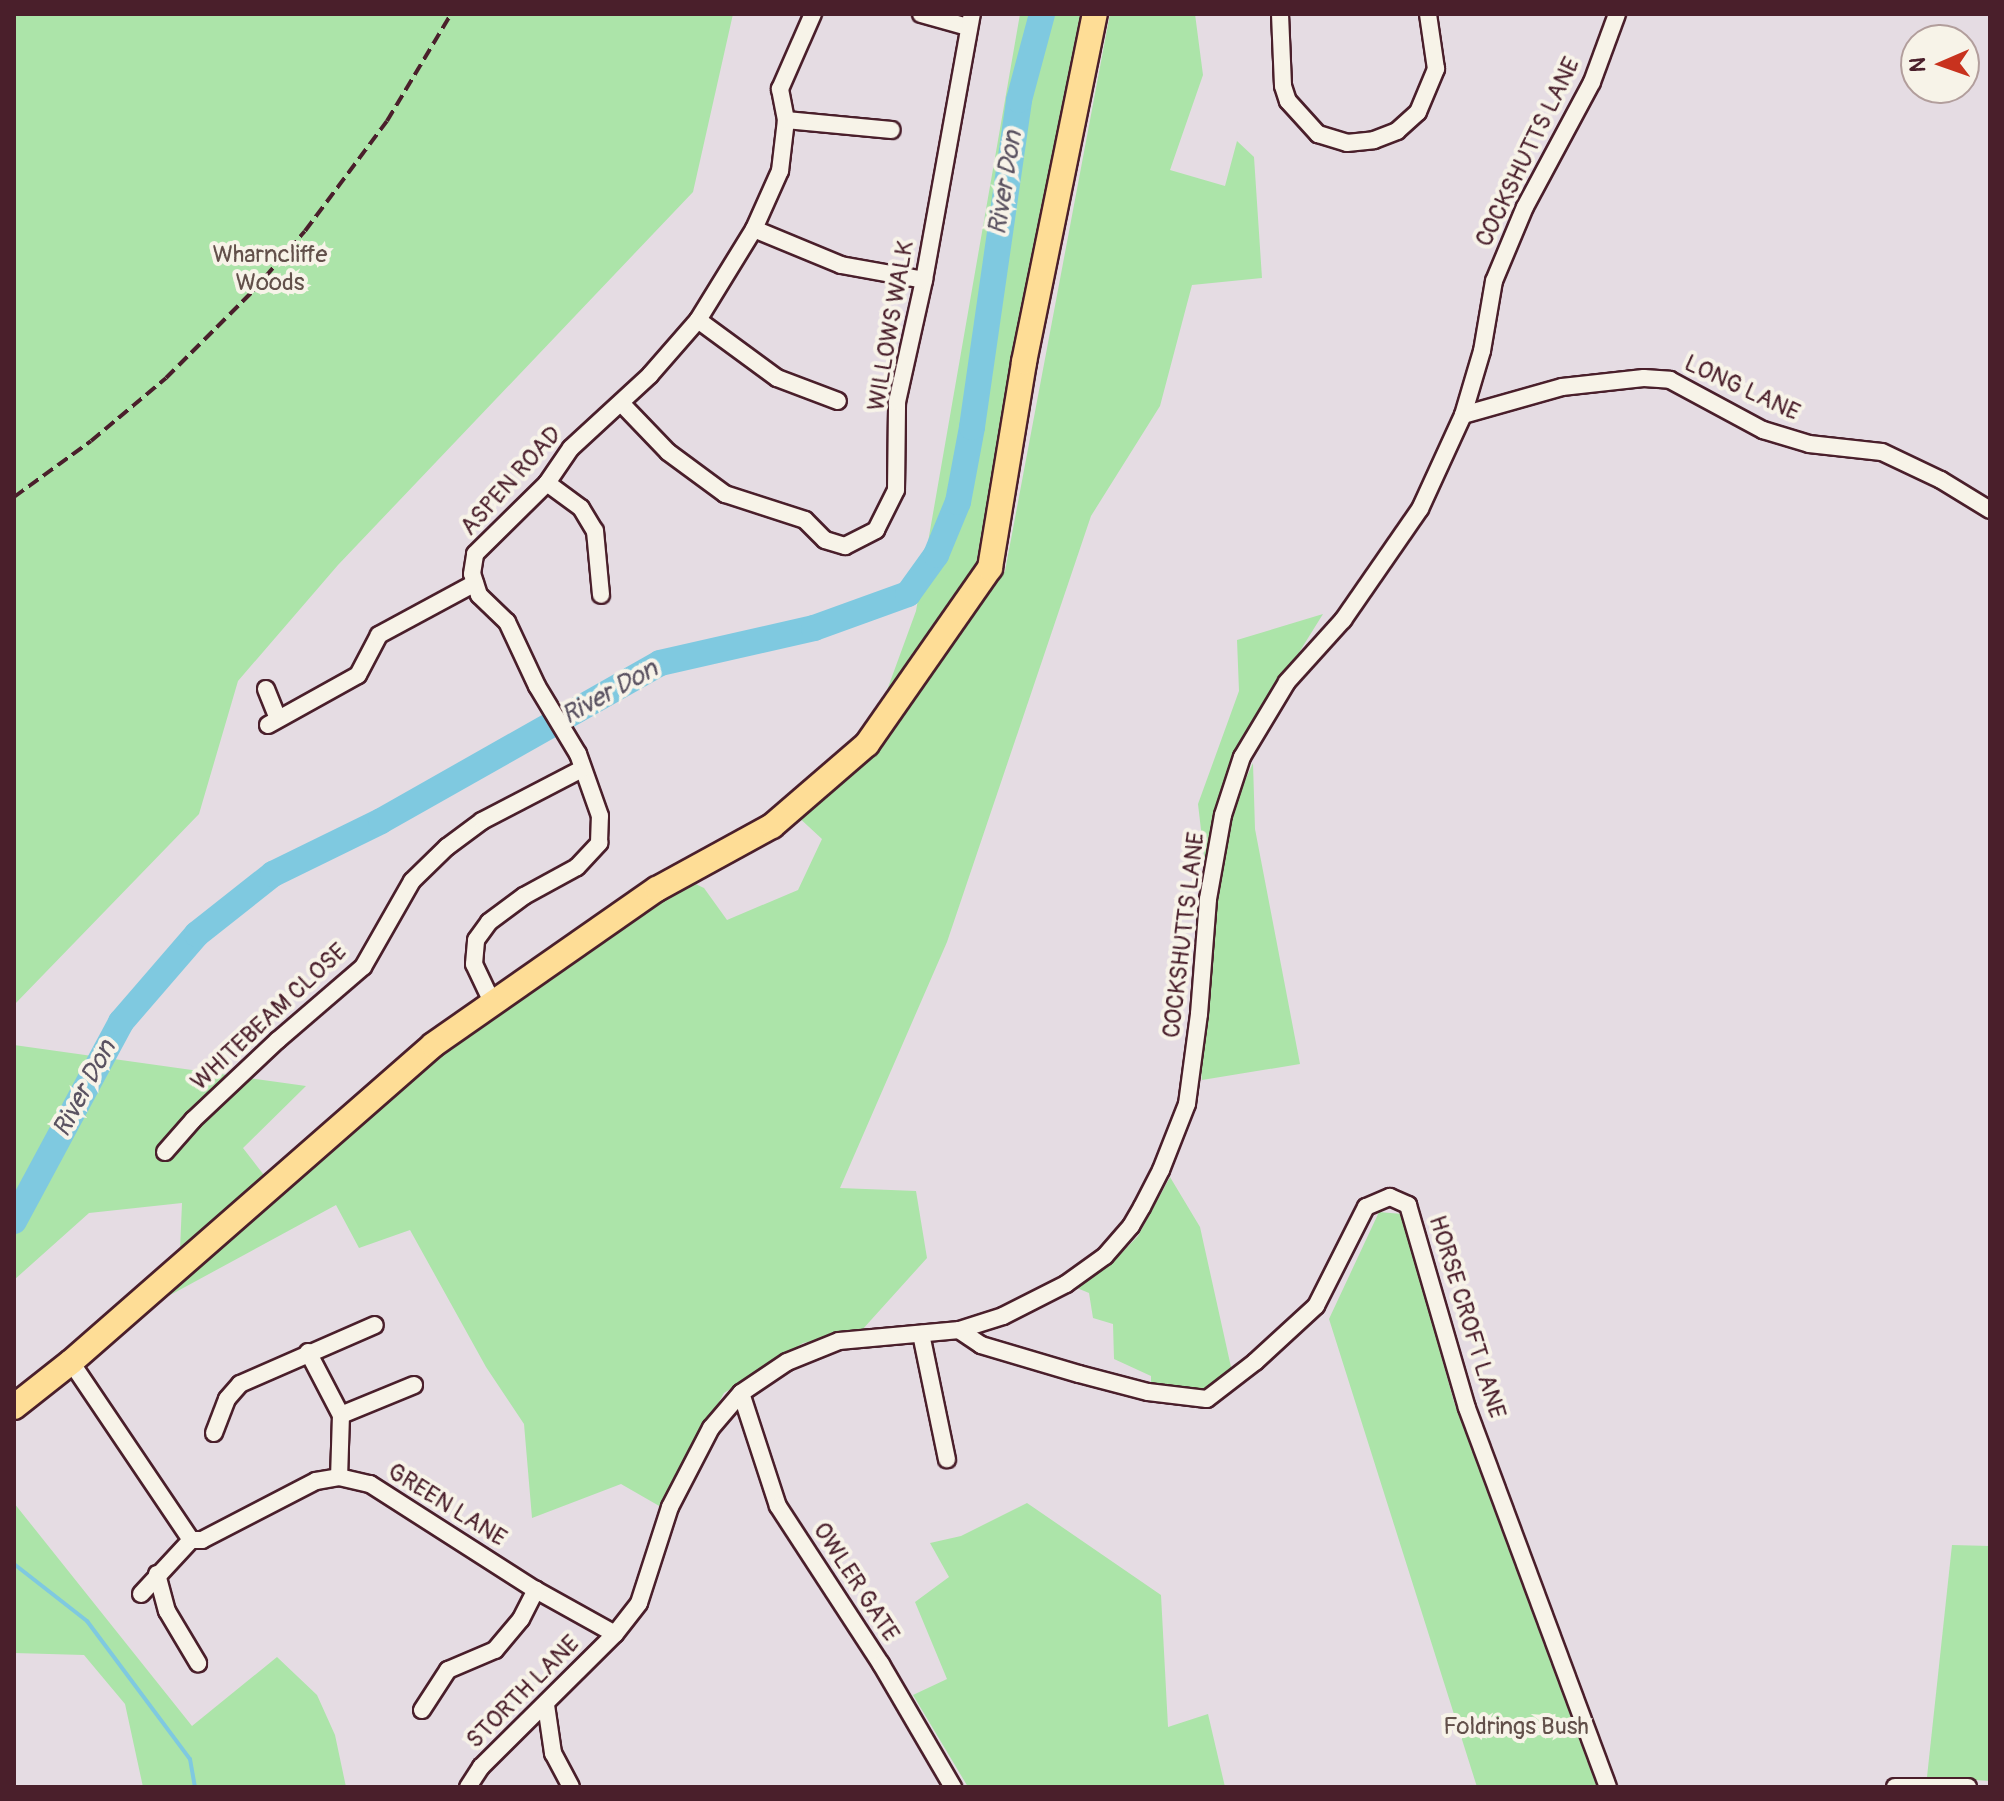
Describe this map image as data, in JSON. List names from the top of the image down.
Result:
{
  "streets": {
    "street": [
      "COCKSHUTTS LANE",
      "WILLOWS WALK",
      "LONG LANE",
      "ASPEN ROAD",
      "WHITEBEAM CLOSE",
      "HORSE CROFT LANE",
      "GREEN LANE",
      "OWLER GATE",
      "STORTH LANE"
    ]
  },
  "crossings": [
    ["COCKSHUTTS LANE", "LONG LANE"],
    ["COCKSHUTTS LANE", "HORSE CROFT LANE"],
    ["COCKSHUTTS LANE", "OWLER GATE"],
    ["WILLOWS WALK", "ASPEN ROAD"],
    ["GREEN LANE", "STORTH LANE"]
  ],
  "water": ["River Don"],
  "parks": ["Wharncliffe Woods", "Foldrings Bush"],
  "north": "left"
}
